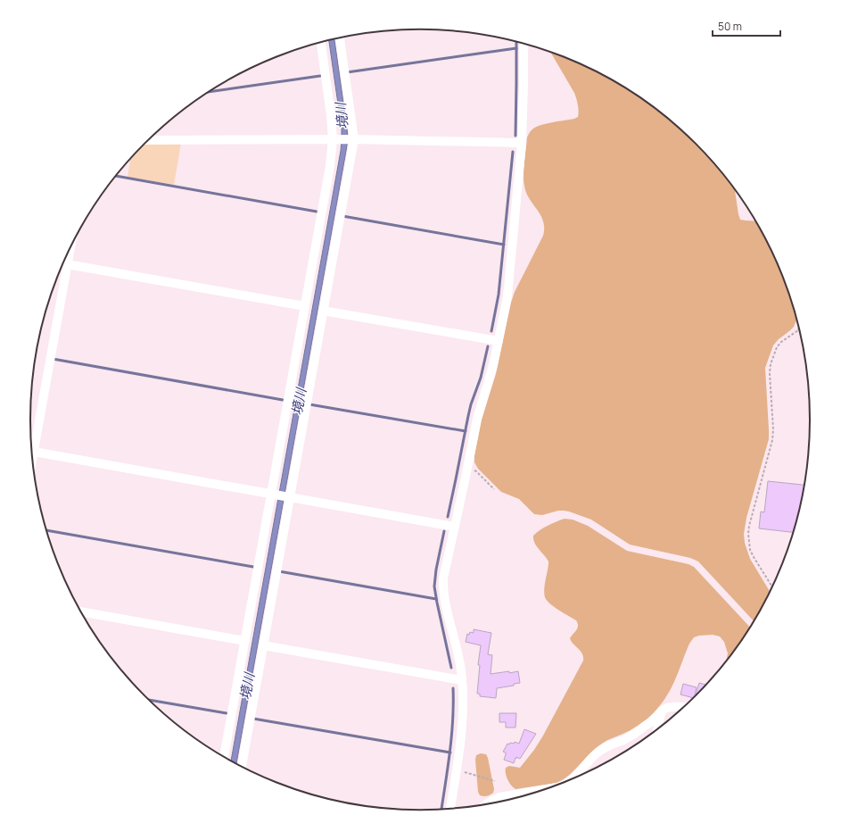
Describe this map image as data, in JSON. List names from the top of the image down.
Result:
{
  "water": ["境川"],
  "scale_bar": "50 m"
}
